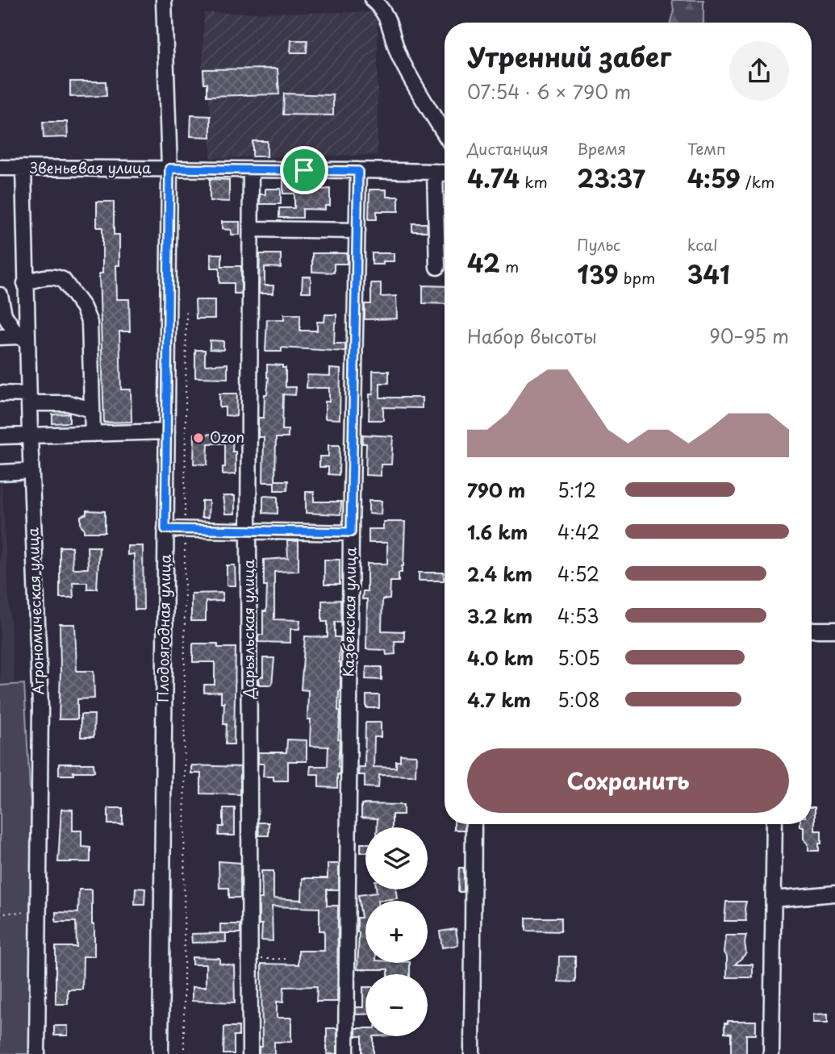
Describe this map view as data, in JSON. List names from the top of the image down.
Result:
{
  "streets": {
    "street": [
      "Звеньевая улица",
      "Агрономическая улица",
      "Казбекская улица",
      "Плодоягодная улица",
      "Дарьяльская улица"
    ]
  },
  "crossings": [
    ["Звеньевая улица", "Агрономическая улица"],
    ["Звеньевая улица", "Казбекская улица"],
    ["Звеньевая улица", "Плодоягодная улица"],
    ["Звеньевая улица", "Дарьяльская улица"]
  ],
  "places": ["Ozon"],
  "page": {
    "heading": ["Утренний забег", "07:54 · 6 × 790 m"],
    "stats": [
      ["Дистанция", "4.74 km"],
      ["Время", "23:37"],
      ["Темп", "4:59 /km"],
      ["42 m"],
      ["Пульс", "139 bpm"],
      ["kcal", "341"]
    ],
    "chart": ["Набор высоты", "90–95 m"],
    "list": [
      {
        "name": "790 m",
        "note": "5:12"
      },
      {
        "name": "1.6 km",
        "note": "4:42"
      },
      {
        "name": "2.4 km",
        "note": "4:52"
      },
      {
        "name": "3.2 km",
        "note": "4:53"
      },
      {
        "name": "4.0 km",
        "note": "5:05"
      },
      {
        "name": "4.7 km",
        "note": "5:08"
      }
    ],
    "buttons": "Сохранить",
    "map_buttons": ["+", "−"]
  }
}
